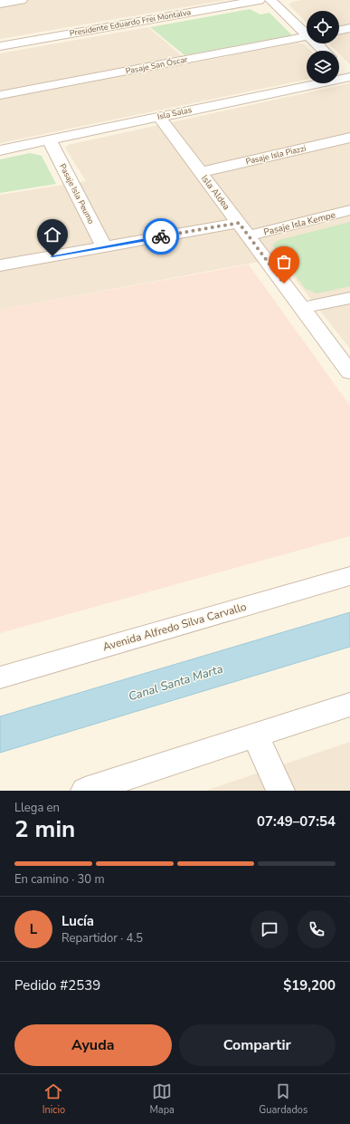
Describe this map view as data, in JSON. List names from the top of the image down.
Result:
{
  "streets": {
    "street": [
      "Presidente Eduardo Frei Montalva",
      "Pasaje San Óscar",
      "Isla Salas",
      "Pasaje Isla Piazzi",
      "Isla Aldea",
      "Pasaje Isla Peumo",
      "Pasaje Isla Kempe",
      "Avenida Alfredo Silva Carvallo"
    ]
  },
  "crossings": [
    ["Isla Salas", "Isla Aldea"],
    ["Isla Salas", "Pasaje Isla Peumo"],
    ["Pasaje Isla Piazzi", "Isla Aldea"],
    ["Isla Aldea", "Pasaje Isla Kempe"],
    ["Pasaje Isla Peumo", "Pasaje Isla Kempe"]
  ],
  "water": ["Canal Santa Marta"],
  "page": {
    "heading": ["2 min", "Llega en", "07:49–07:54"],
    "panel": [
      "Lucía",
      "Repartidor · 4.5",
      "Pedido #2539",
      "$19,200"
    ],
    "bar": "En camino · 30 m",
    "round": "L",
    "buttons": ["Ayuda", "Compartir"],
    "tabs": ["Inicio", "Mapa", "Guardados"]
  }
}
